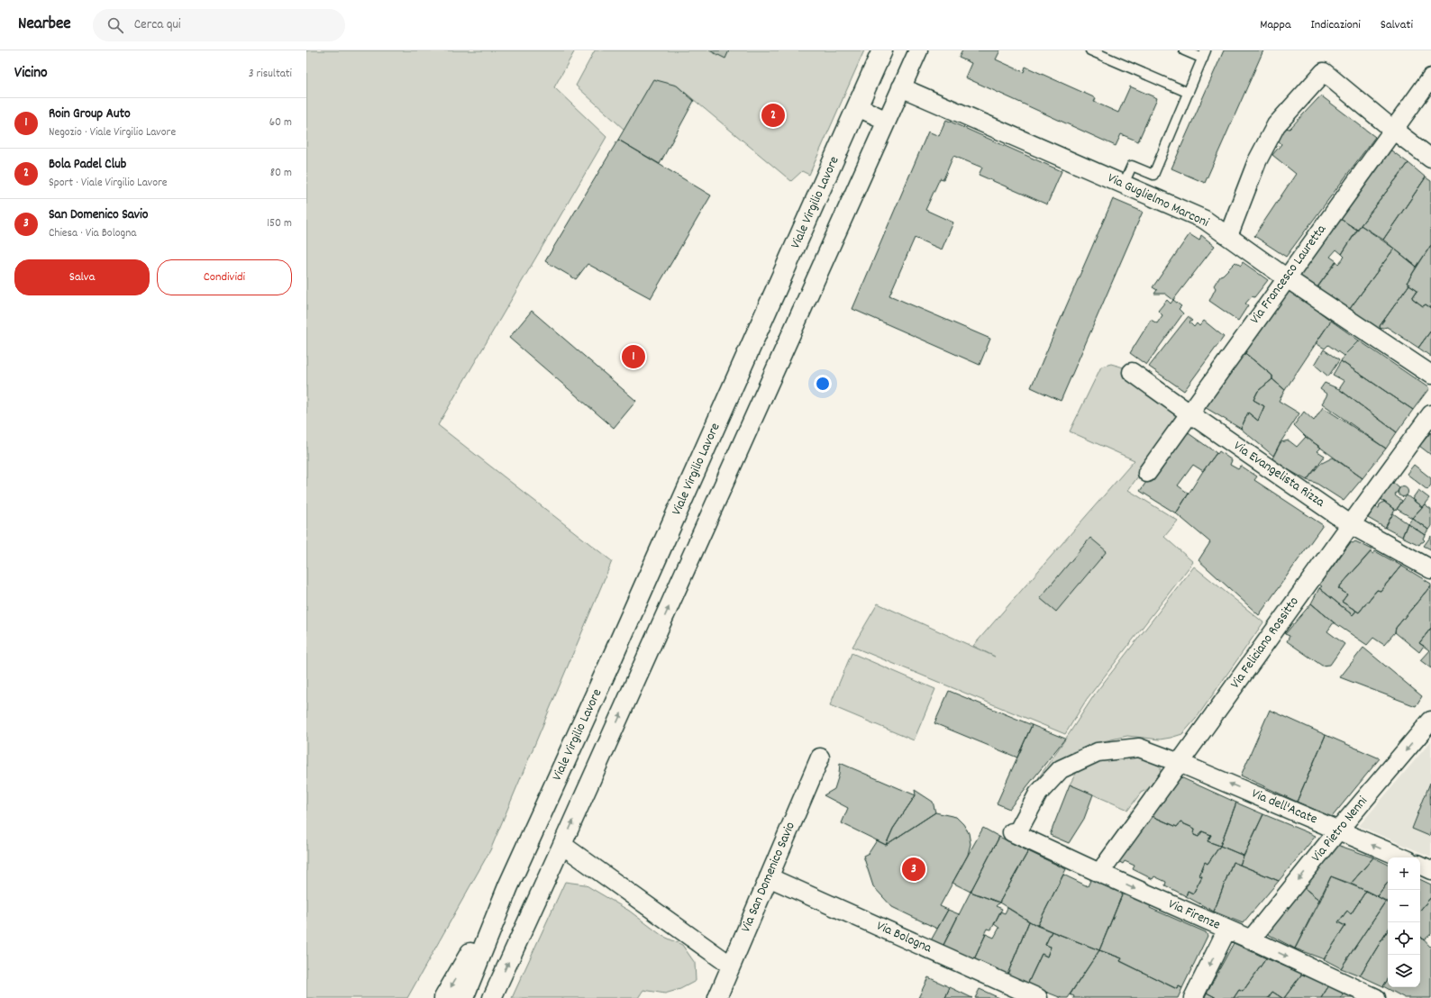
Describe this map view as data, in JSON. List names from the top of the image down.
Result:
{
  "streets": {
    "street": [
      "Via Guglielmo Marconi",
      "Viale Virgilio Lavore",
      "Via Francesco Lauretta",
      "Via Evangelista Rizza",
      "Via Feliciano Rossitto",
      "Via dell'Acate",
      "Via Pietro Nenni",
      "Via San Domenico Savio",
      "Via Firenze",
      "Via Bologna"
    ]
  },
  "crossings": [
    ["Via Guglielmo Marconi", "Via Francesco Lauretta"],
    ["Via Francesco Lauretta", "Via Evangelista Rizza"],
    ["Via Evangelista Rizza", "Via Feliciano Rossitto"],
    ["Via Feliciano Rossitto", "Via dell'Acate"],
    ["Via Feliciano Rossitto", "Via Firenze"],
    ["Via dell'Acate", "Via Pietro Nenni"],
    ["Via dell'Acate", "Via Firenze"],
    ["Via Pietro Nenni", "Via Firenze"],
    ["Via San Domenico Savio", "Via Bologna"]
  ],
  "one_way": ["Via dell'Acate", "Via Pietro Nenni", "Via Firenze"],
  "page": {
    "header": "Nearbee",
    "search": "Cerca qui",
    "nav": ["Mappa", "Indicazioni", "Salvati"],
    "heading": ["Vicino", "3 risultati"],
    "list": [
      {
        "mark": "1",
        "name": "Roin Group Auto",
        "note": "Negozio · Viale Virgilio Lavore",
        "value": "60 m"
      },
      {
        "mark": "2",
        "name": "Bola Padel Club",
        "note": "Sport · Viale Virgilio Lavore",
        "value": "80 m"
      },
      {
        "mark": "3",
        "name": "San Domenico Savio",
        "note": "Chiesa · Via Bologna",
        "value": "150 m"
      }
    ],
    "pins": ["2", "1", "3"],
    "buttons": ["Salva", "Condividi"],
    "map_buttons": ["+", "−"]
  }
}
